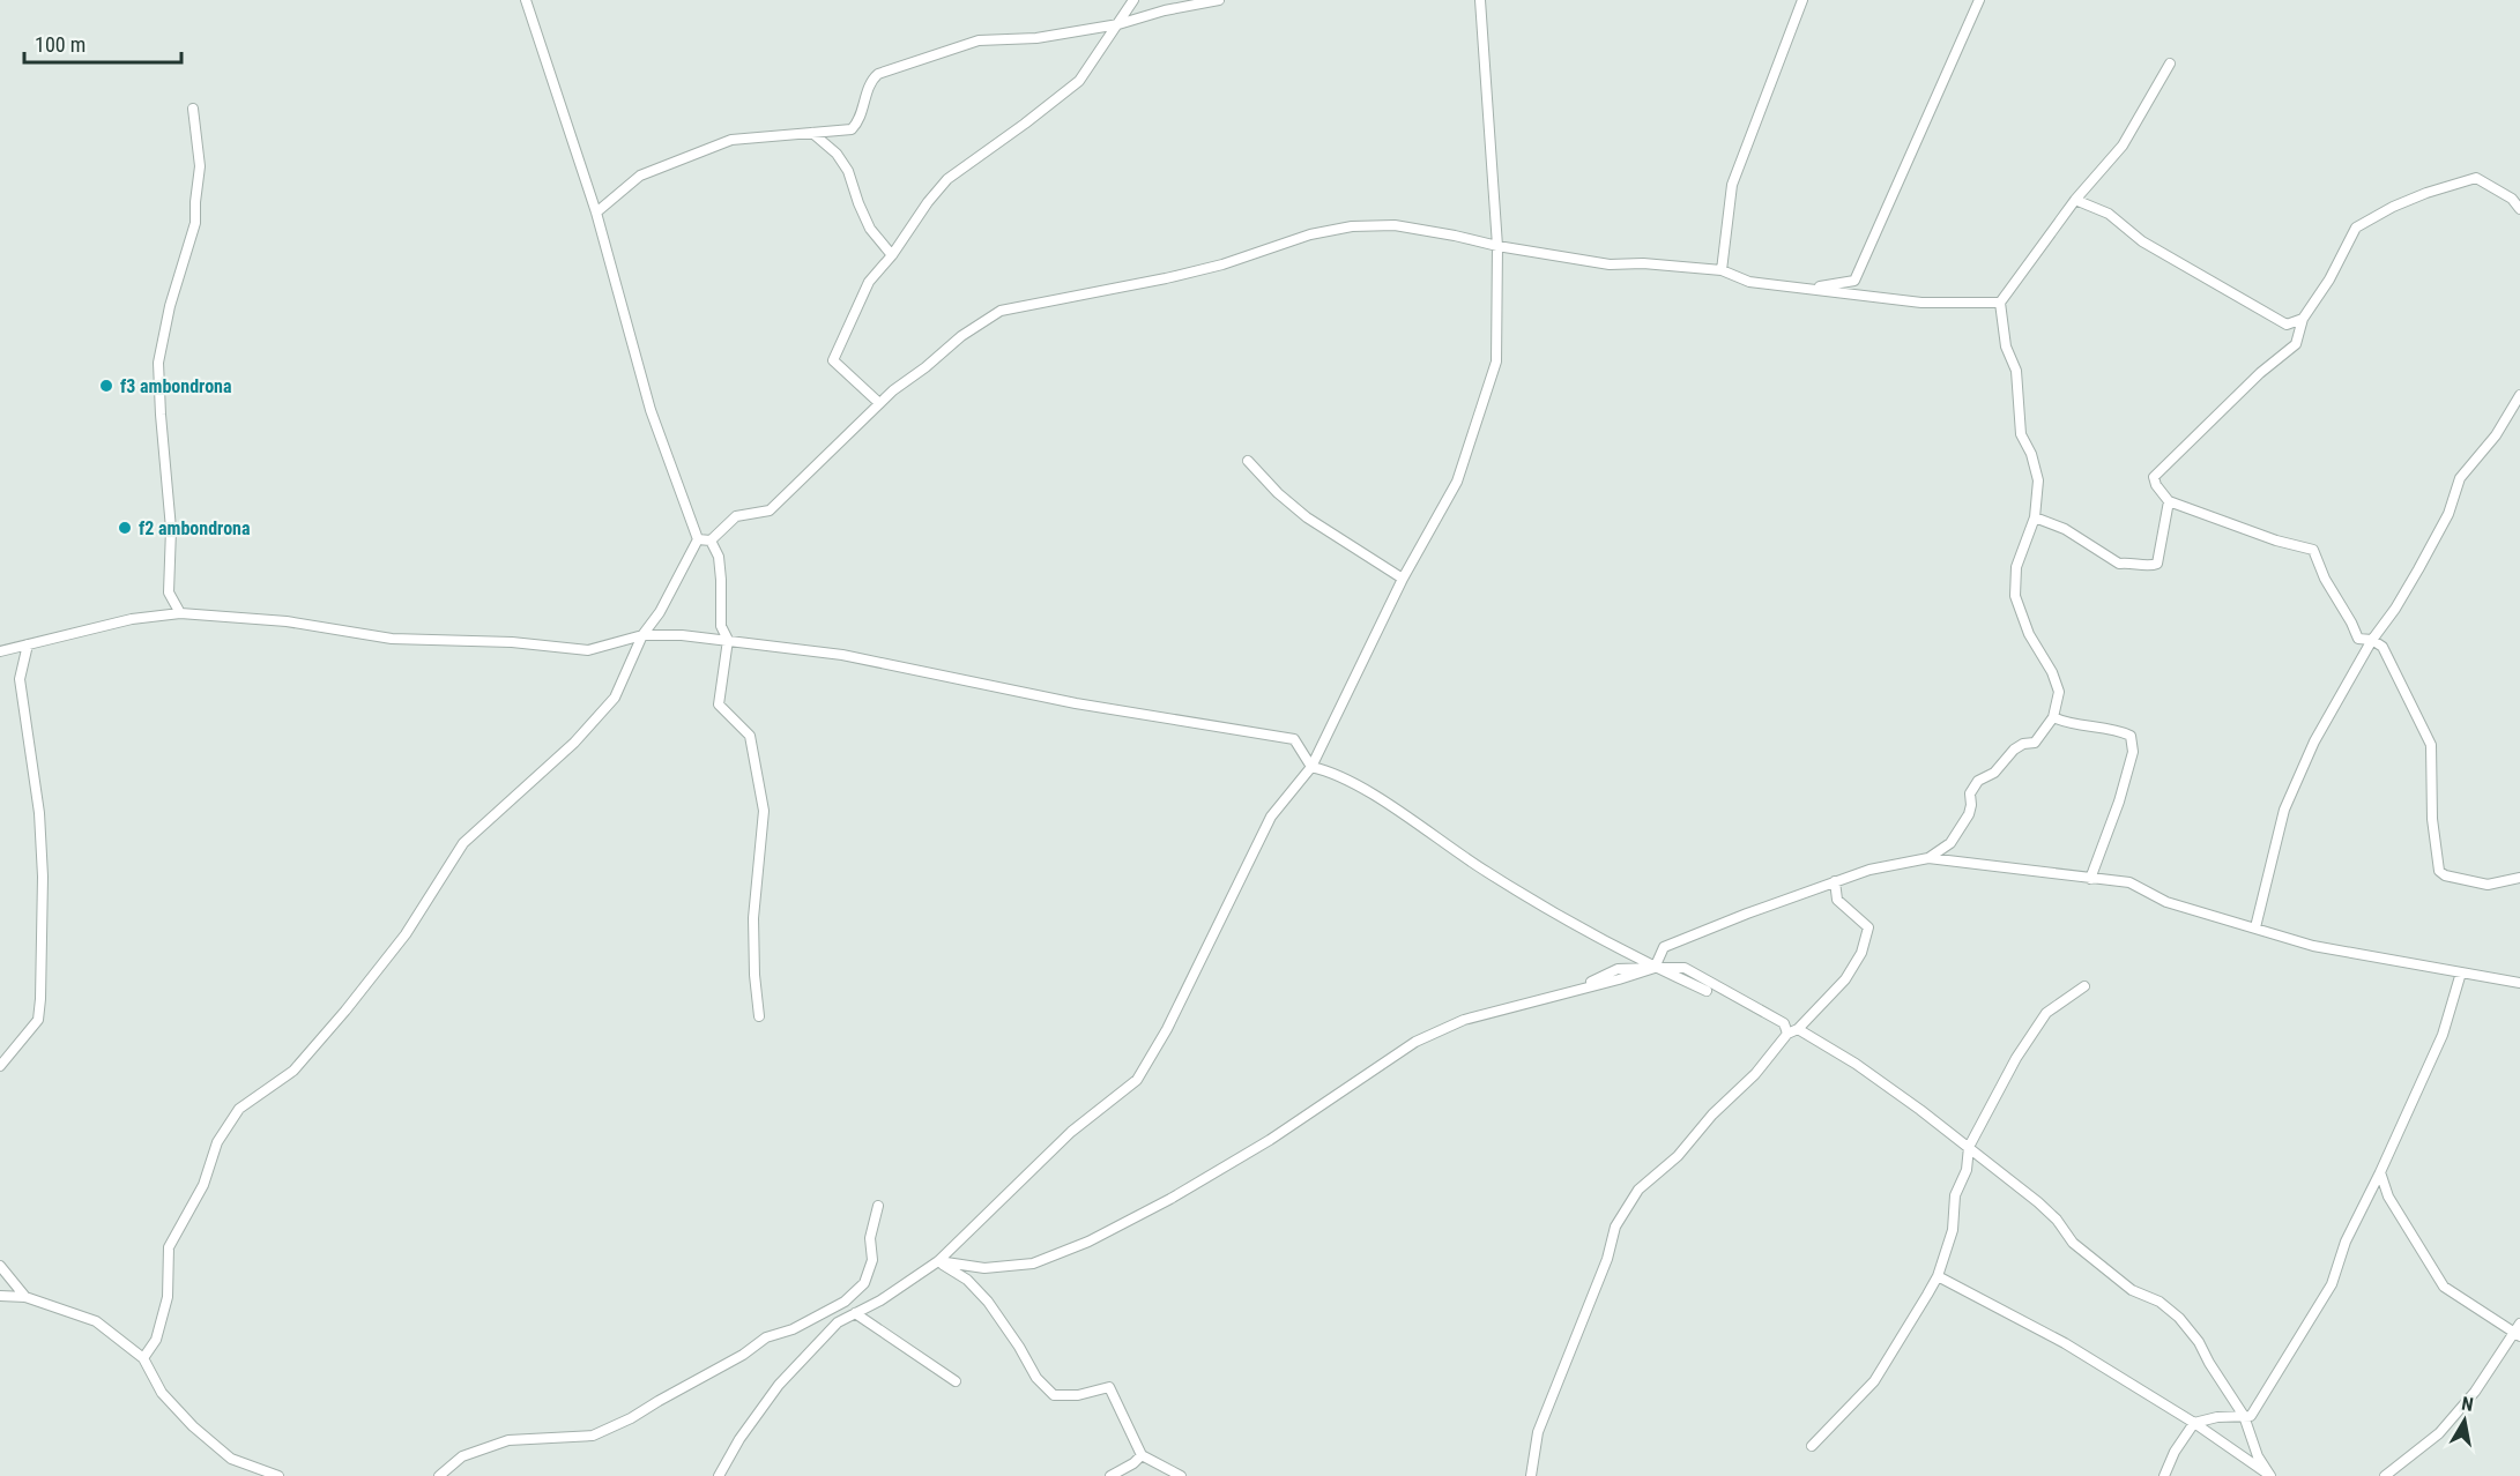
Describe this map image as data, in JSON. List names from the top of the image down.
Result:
{
  "places": ["f3 ambondrona", "f2 ambondrona"],
  "scale_bar": "100 m",
  "north": "top"
}
